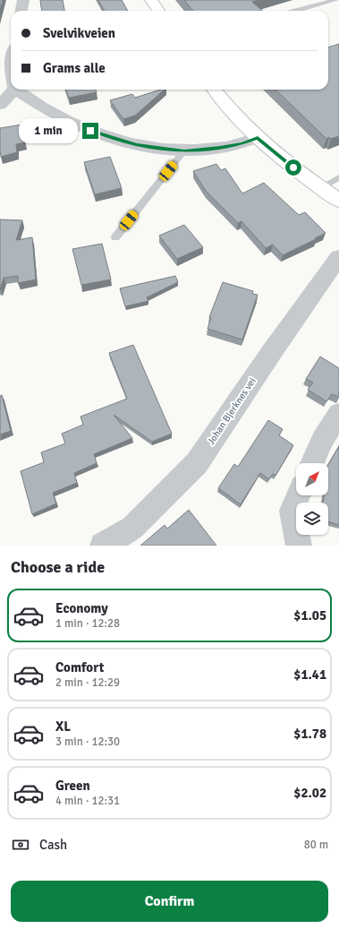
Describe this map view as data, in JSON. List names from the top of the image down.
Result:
{
  "streets": {
    "street": ["Johan Bjerknes vei"]
  },
  "north": "top right",
  "page": {
    "banner": ["Svelvikveien", "Grams alle"],
    "bubble": "1 min",
    "heading": "Choose a ride",
    "list": [
      {
        "name": "Economy",
        "note": "1 min · 12:28",
        "value": "$1.05"
      },
      {
        "name": "Comfort",
        "note": "2 min · 12:29",
        "value": "$1.41"
      },
      {
        "name": "XL",
        "note": "3 min · 12:30",
        "value": "$1.78"
      },
      {
        "name": "Green",
        "note": "4 min · 12:31",
        "value": "$2.02"
      }
    ],
    "pay": ["Cash", "80 m"],
    "buttons": "Confirm"
  }
}
